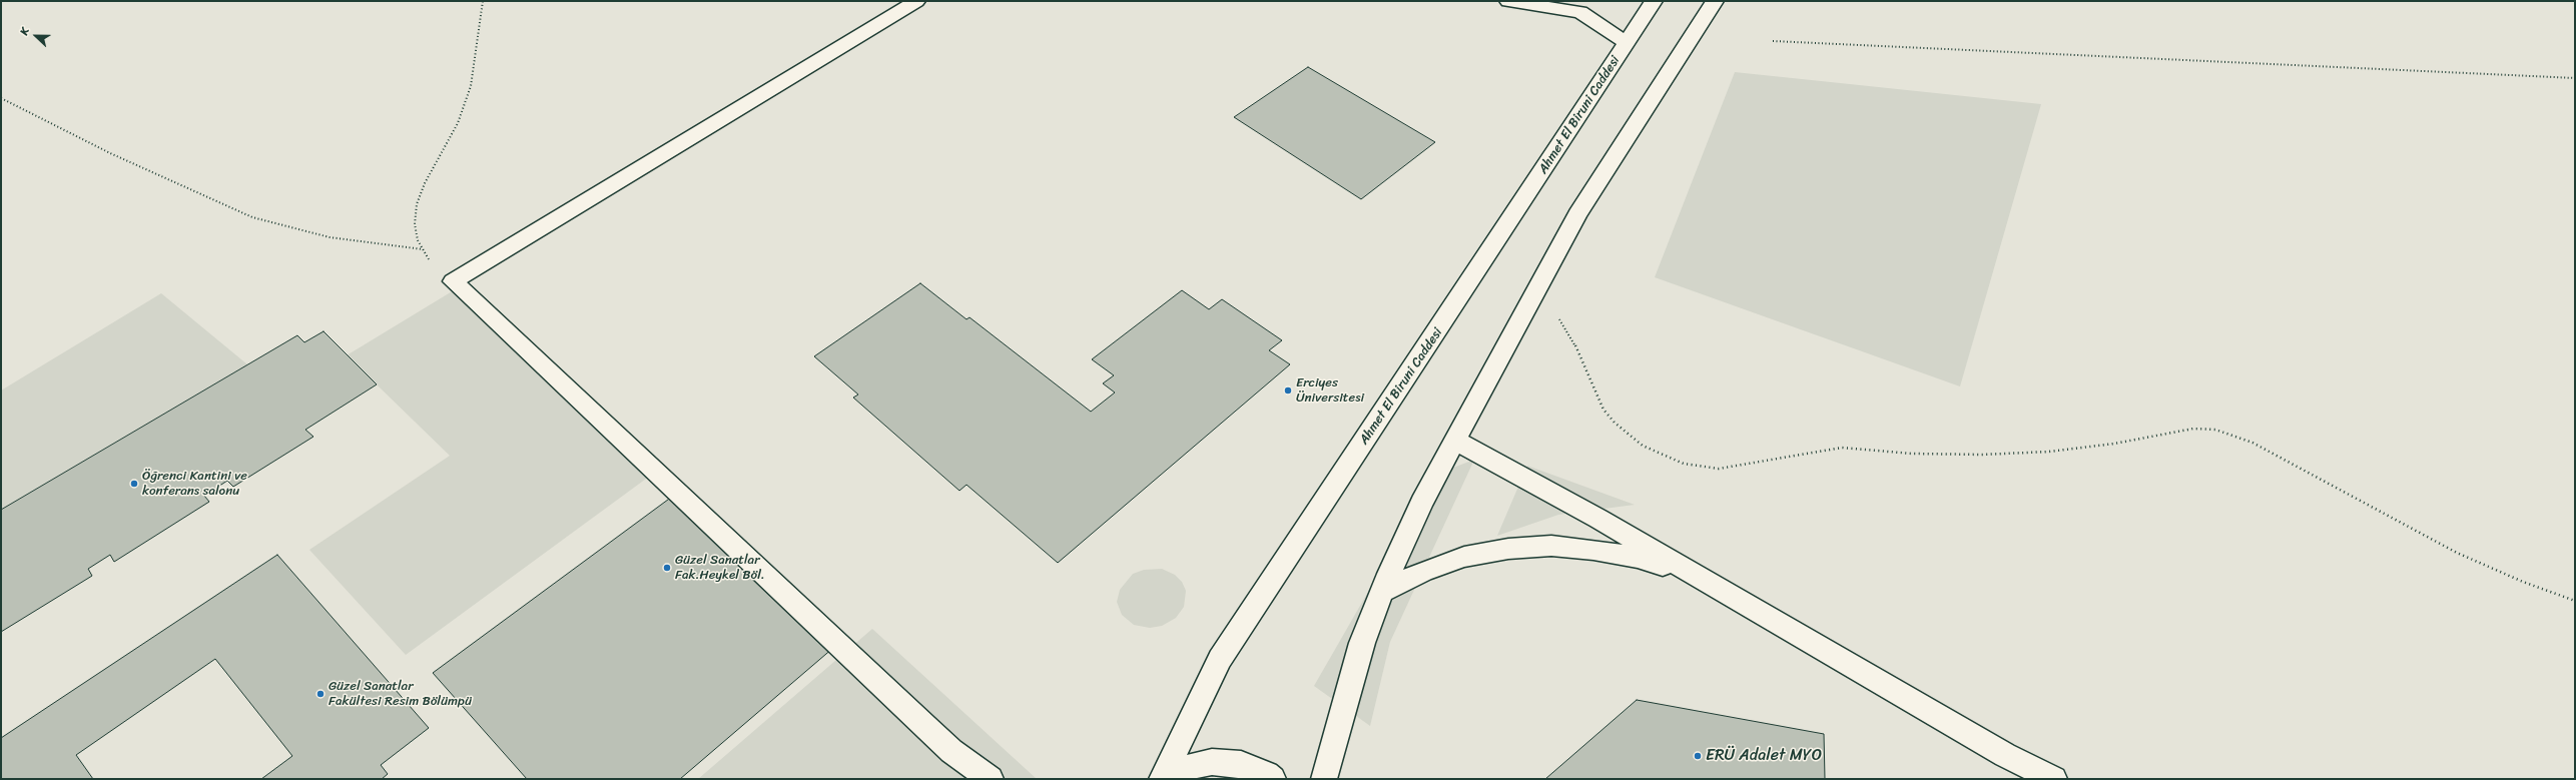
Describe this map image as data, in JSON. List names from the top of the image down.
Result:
{
  "streets": {
    "street": ["Ahmet El Biruni Caddesi"]
  },
  "places": [
    "Erciyes Üniversitesi",
    "Öğrenci Kantini ve konferans salonu",
    "Güzel Sanatlar Fak.Heykel Böl.",
    "Güzel Sanatlar Fakültesi Resim Bölümpü",
    "ERÜ Adalet MYO"
  ],
  "north": "left"
}
